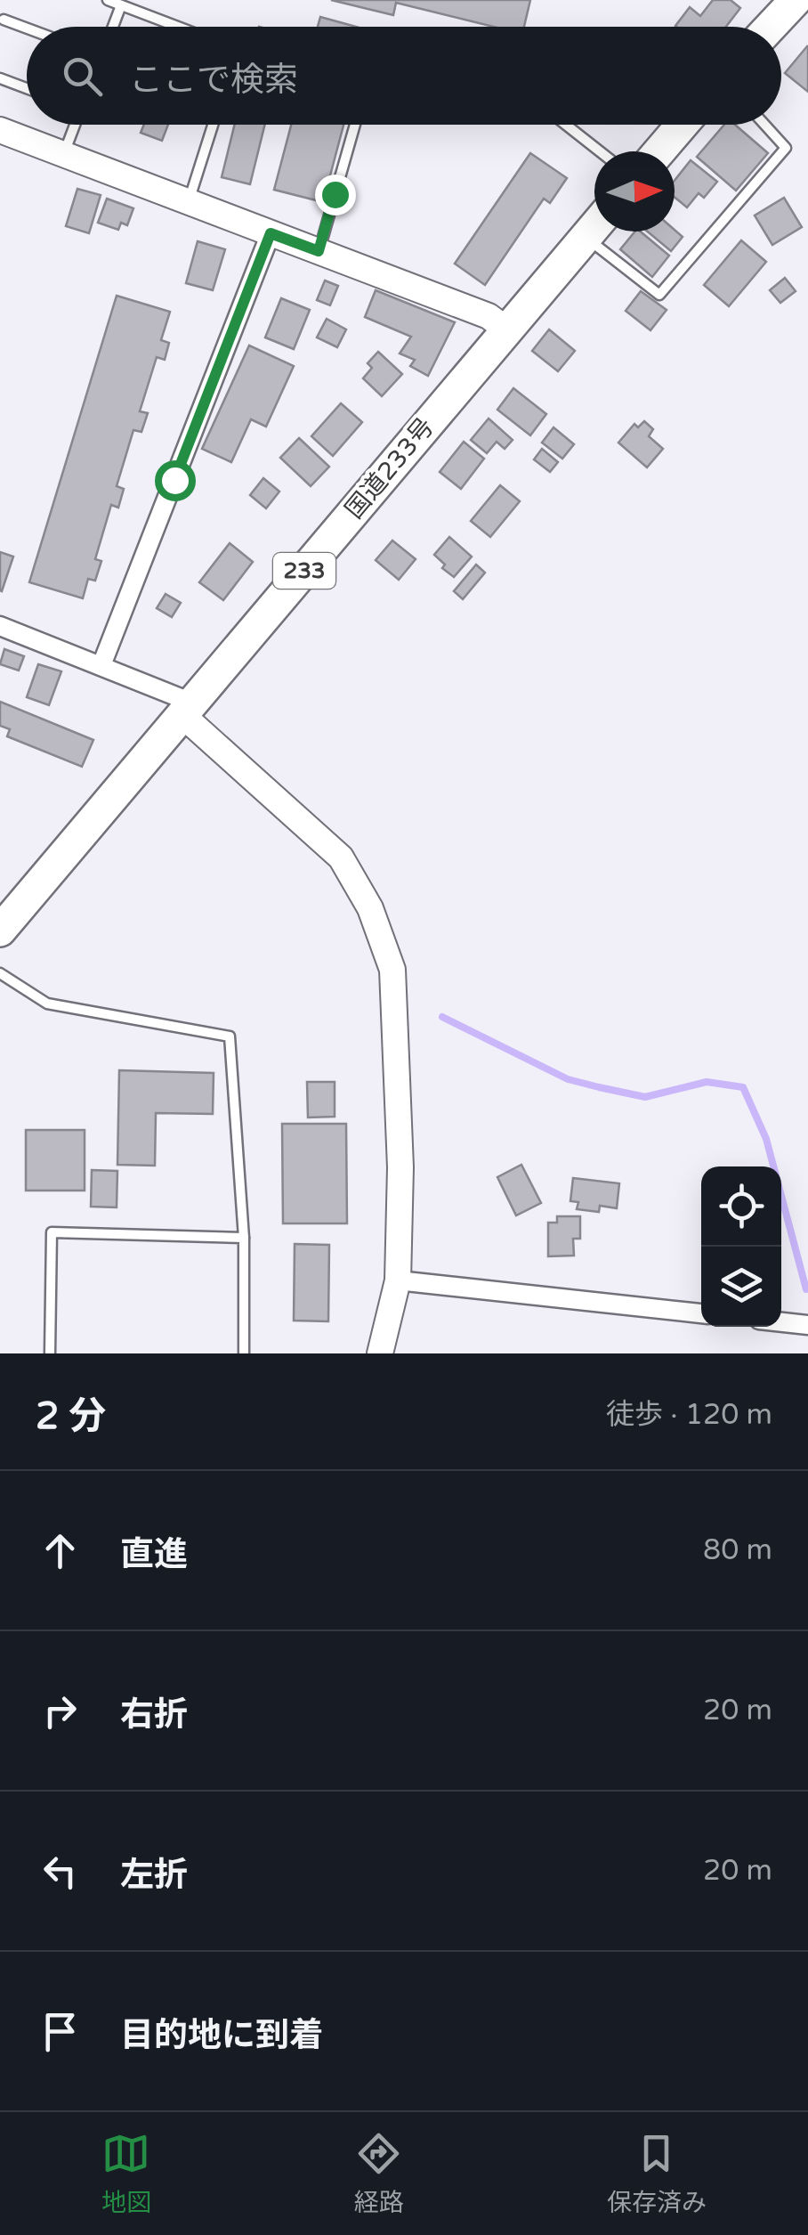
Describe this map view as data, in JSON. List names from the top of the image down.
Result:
{
  "streets": {
    "highway": ["国道233号", "233"]
  },
  "north": "right",
  "page": {
    "search": "ここで検索",
    "heading": ["2 分", "徒歩 · 120 m"],
    "list": [
      ["直進", "80 m"],
      ["右折", "20 m"],
      ["左折", "20 m"],
      "目的地に到着"
    ],
    "nav": ["地図", "経路", "保存済み"]
  }
}
